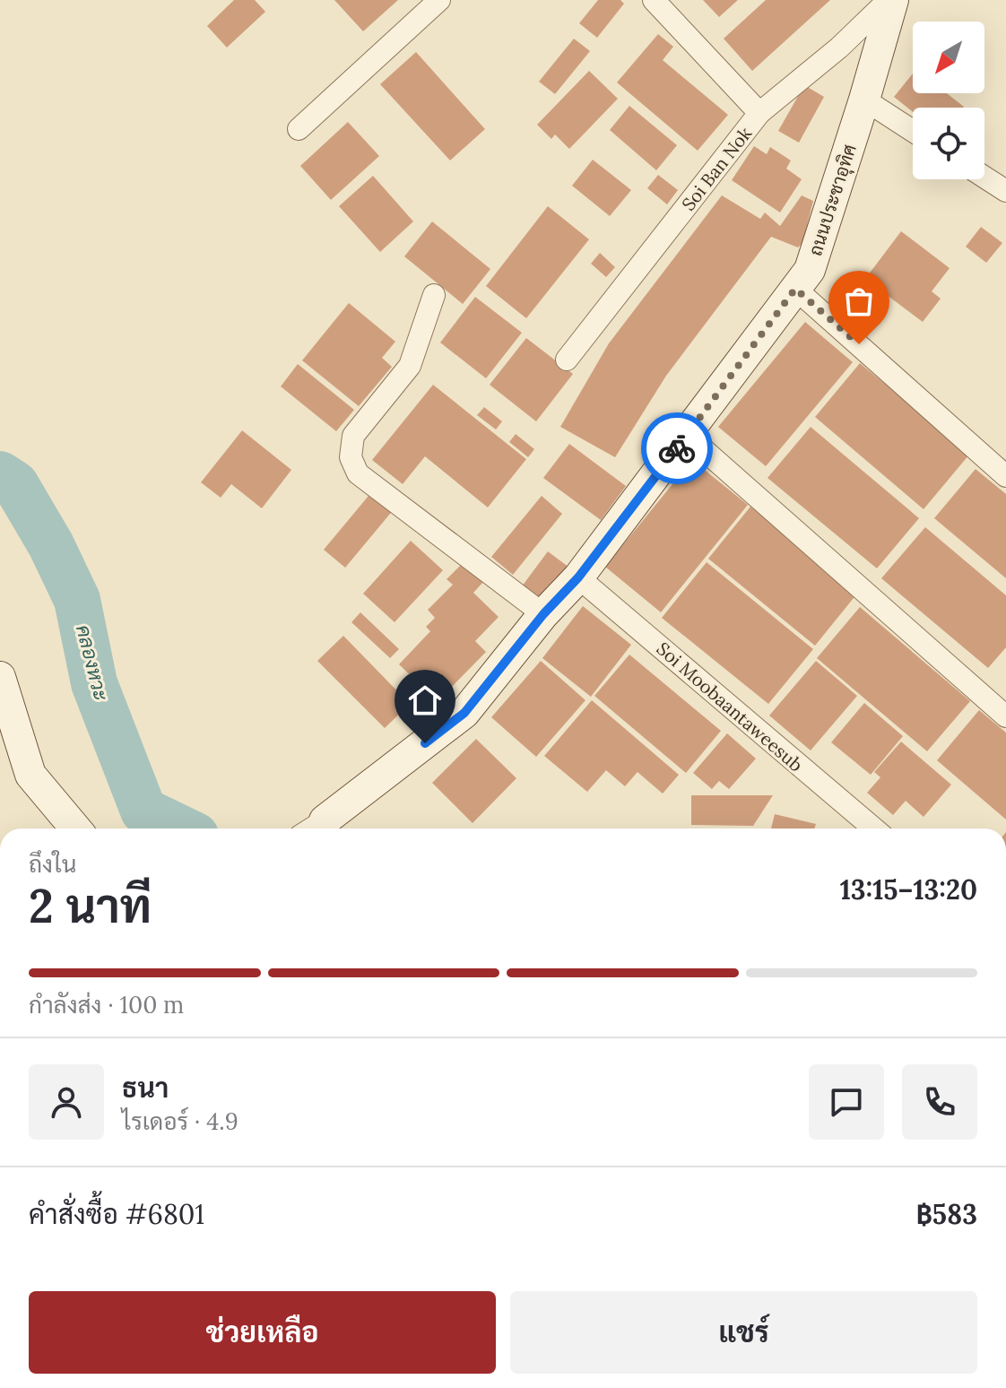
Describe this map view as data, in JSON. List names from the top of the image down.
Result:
{
  "streets": {
    "street": ["Soi Ban Nok", "ถนนประชาอุทิศ", "Soi Moobaantaweesub"]
  },
  "crossings": [
    ["Soi Ban Nok", "ถนนประชาอุทิศ"],
    ["ถนนประชาอุทิศ", "Soi Moobaantaweesub"]
  ],
  "water": ["คลองหวะ"],
  "north": "bottom left",
  "page": {
    "heading": ["2 นาที", "ถึงใน", "13:15–13:20"],
    "panel": [
      "ธนา",
      "ไรเดอร์ · 4.9",
      "คำสั่งซื้อ #6801",
      "฿583"
    ],
    "bar": "กำลังส่ง · 100 m",
    "buttons": ["ช่วยเหลือ", "แชร์"]
  }
}
